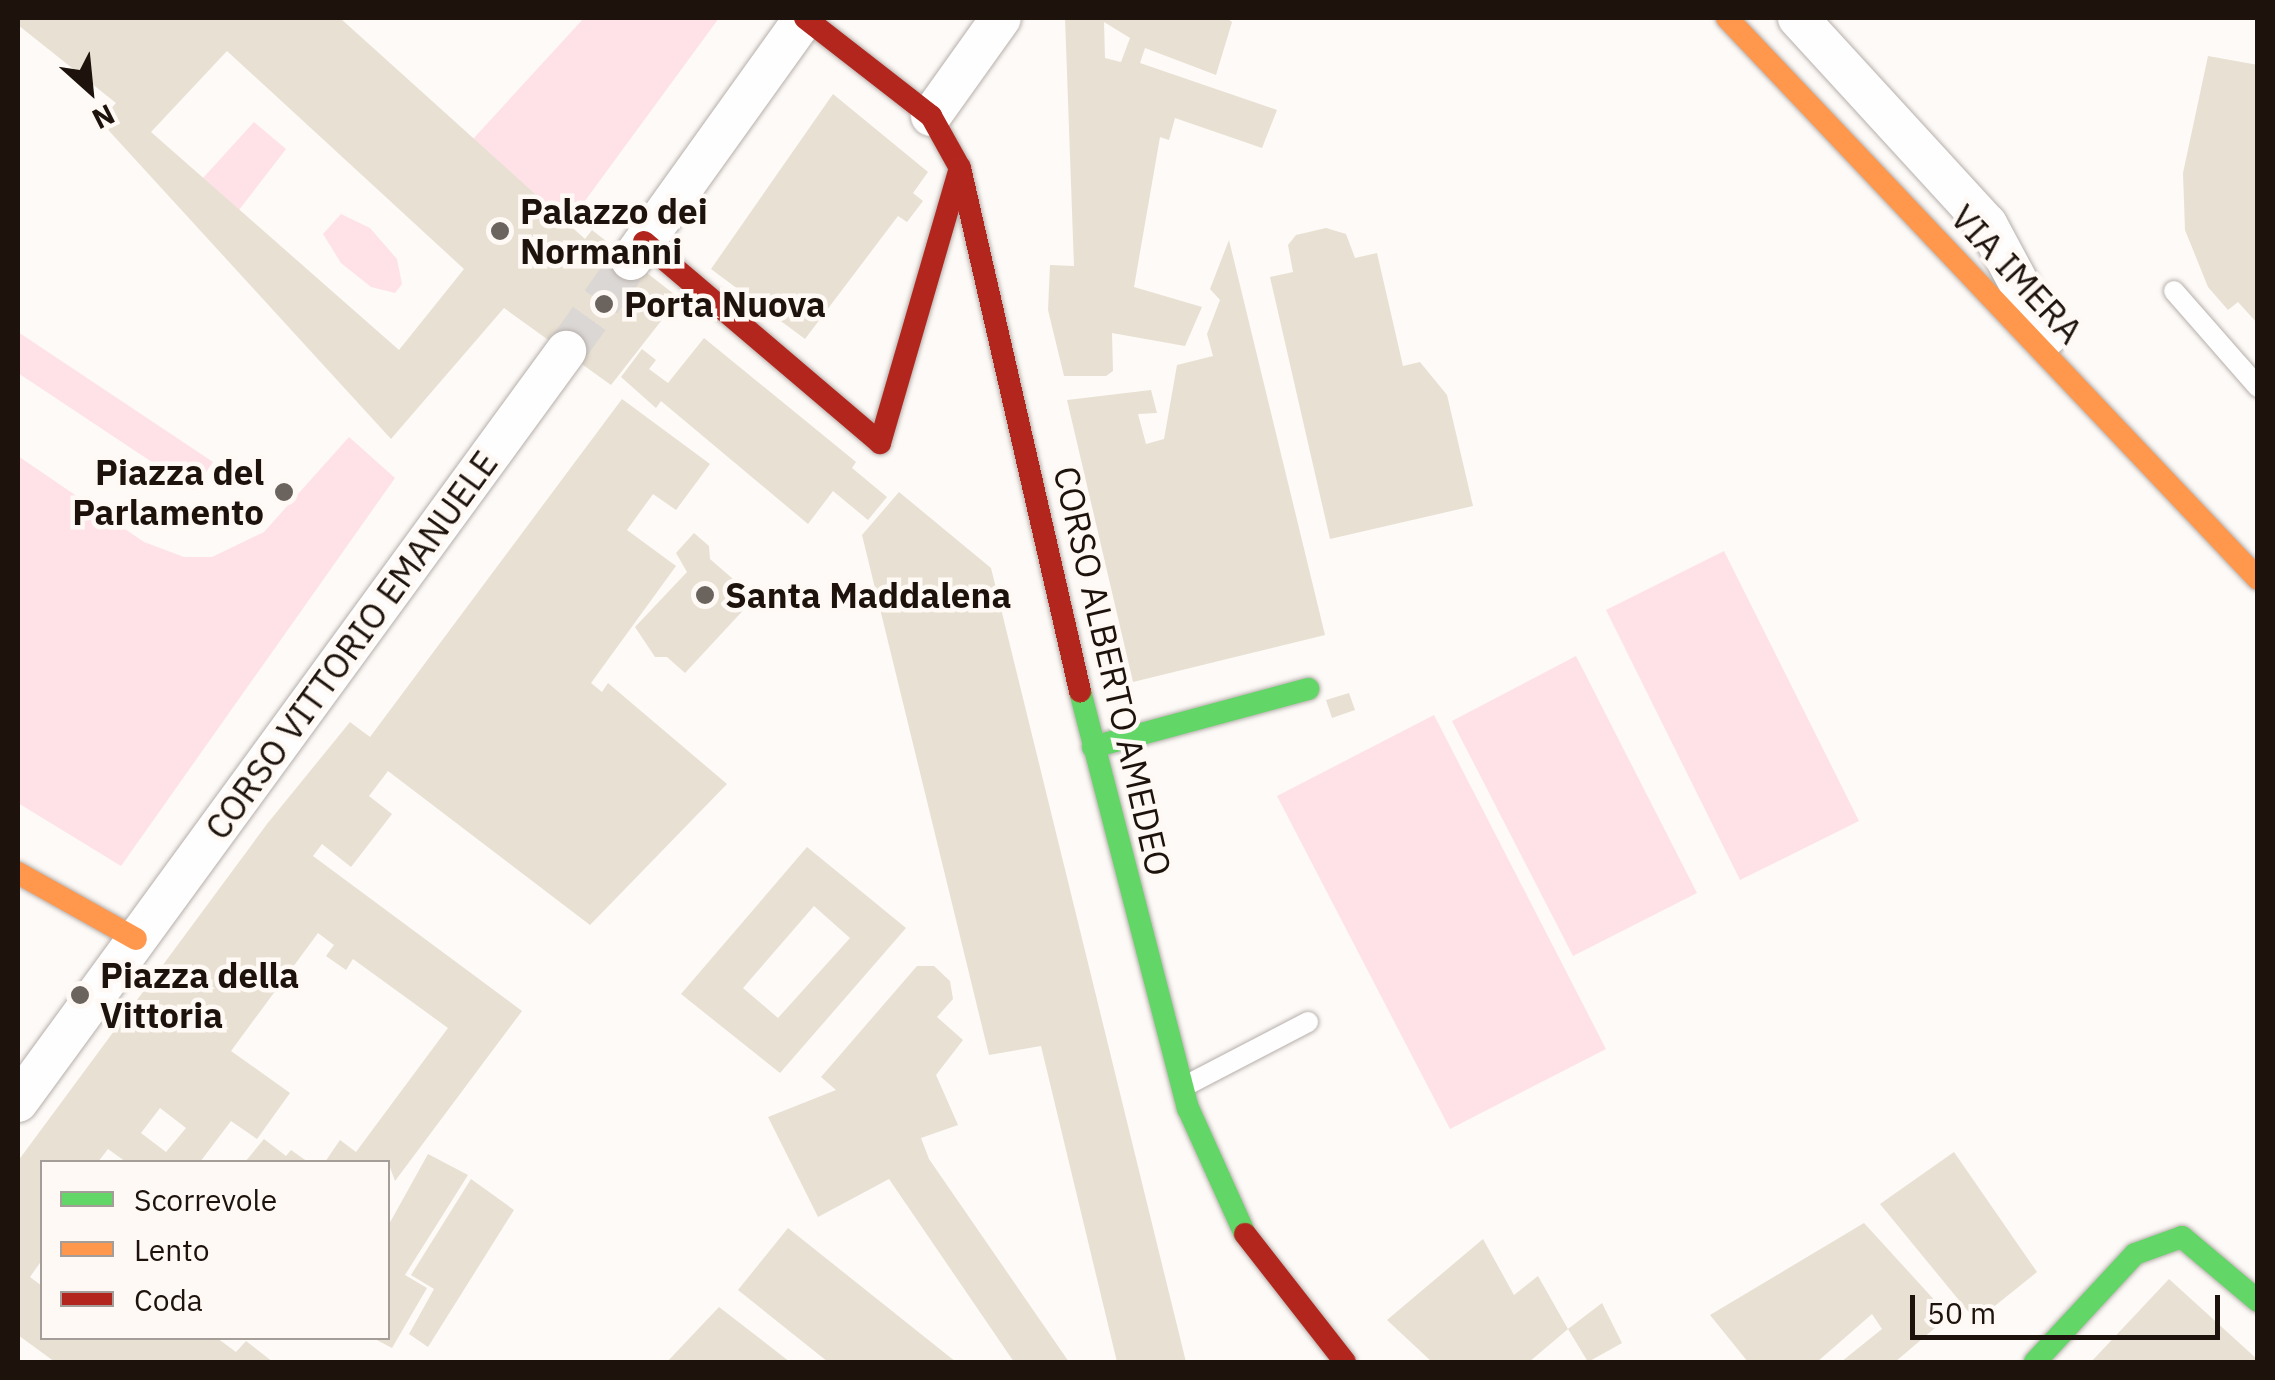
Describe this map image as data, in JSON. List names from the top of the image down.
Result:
{
  "streets": {
    "street": ["VIA IMERA", "CORSO VITTORIO EMANUELE", "CORSO ALBERTO AMEDEO"]
  },
  "places": [
    "Palazzo dei Normanni",
    "Porta Nuova",
    "Piazza del Parlamento",
    "Santa Maddalena",
    "Piazza della Vittoria"
  ],
  "legend": ["Scorrevole", "Lento", "Coda"],
  "scale_bar": "50 m",
  "north": "bottom right"
}
